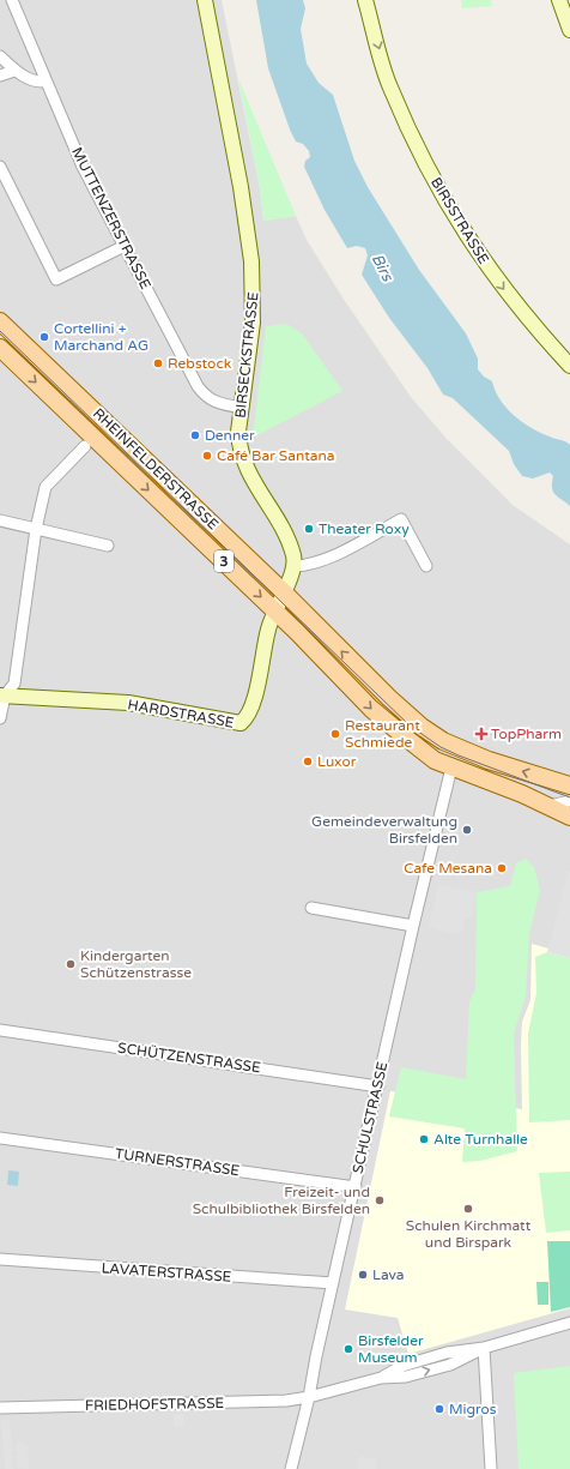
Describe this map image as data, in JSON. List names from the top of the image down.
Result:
{
  "streets": {
    "main road": ["RHEINFELDERSTRASSE", "3"],
    "street": [
      "MUTTENZERSTRASSE",
      "BIRSSTRASSE",
      "BIRSECKSTRASSE",
      "HARDSTRASSE",
      "SCHÜTZENSTRASSE",
      "SCHULSTRASSE",
      "TURNERSTRASSE",
      "LAVATERSTRASSE",
      "FRIEDHOFSTRASSE"
    ]
  },
  "crossings": [
    ["MUTTENZERSTRASSE", "BIRSECKSTRASSE"],
    ["RHEINFELDERSTRASSE", "3"],
    ["RHEINFELDERSTRASSE", "HARDSTRASSE"],
    ["RHEINFELDERSTRASSE", "SCHULSTRASSE"],
    ["3", "SCHULSTRASSE"],
    ["SCHÜTZENSTRASSE", "SCHULSTRASSE"],
    ["SCHULSTRASSE", "TURNERSTRASSE"],
    ["SCHULSTRASSE", "LAVATERSTRASSE"],
    ["SCHULSTRASSE", "FRIEDHOFSTRASSE"]
  ],
  "one_way": ["BIRSSTRASSE"],
  "water": ["Birs"],
  "places": {
    "other": [
      "Cortellini + Marchand AG",
      "Rebstock",
      "Denner",
      "Café Bar Santana",
      "Theater Roxy",
      "Restaurant Schmiede",
      "Luxor",
      "Gemeindeverwaltung Birsfelden",
      "Cafe Mesana",
      "Kindergarten Schützenstrasse",
      "Alte Turnhalle",
      "Freizeit- und Schulbibliothek Birsfelden",
      "Schulen Kirchmatt und Birspark",
      "Lava",
      "Birsfelder Museum",
      "Migros"
    ],
    "health": ["TopPharm"]
  }
}
